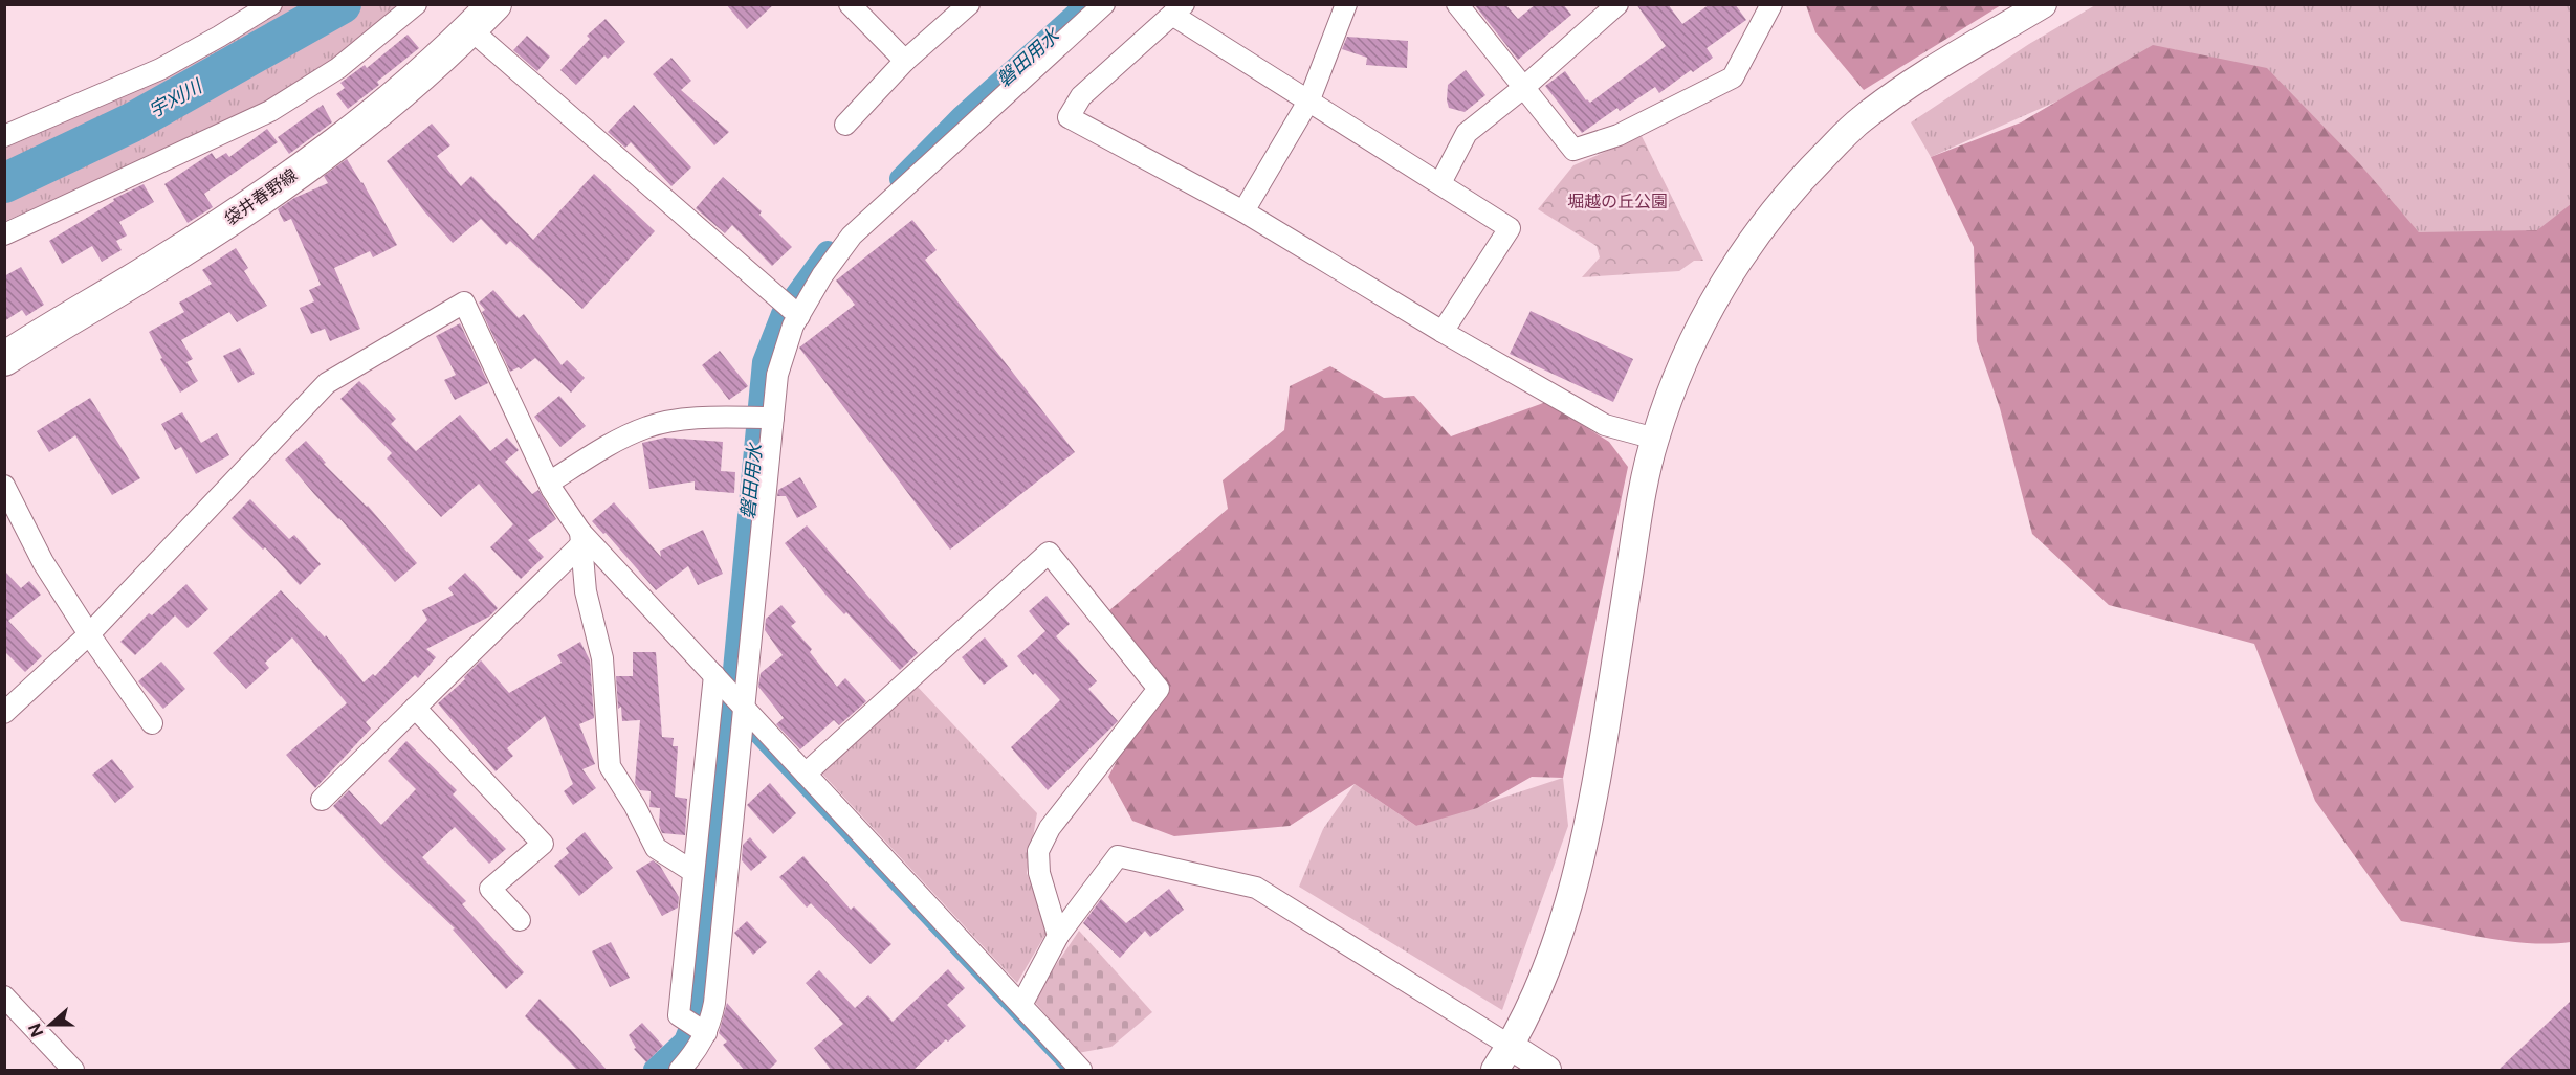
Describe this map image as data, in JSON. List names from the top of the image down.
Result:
{
  "streets": {
    "main road": ["袋井春野線"]
  },
  "water": ["磐田用水", "宇刈川"],
  "parks": ["堀越の丘公園"],
  "north": "left"
}
